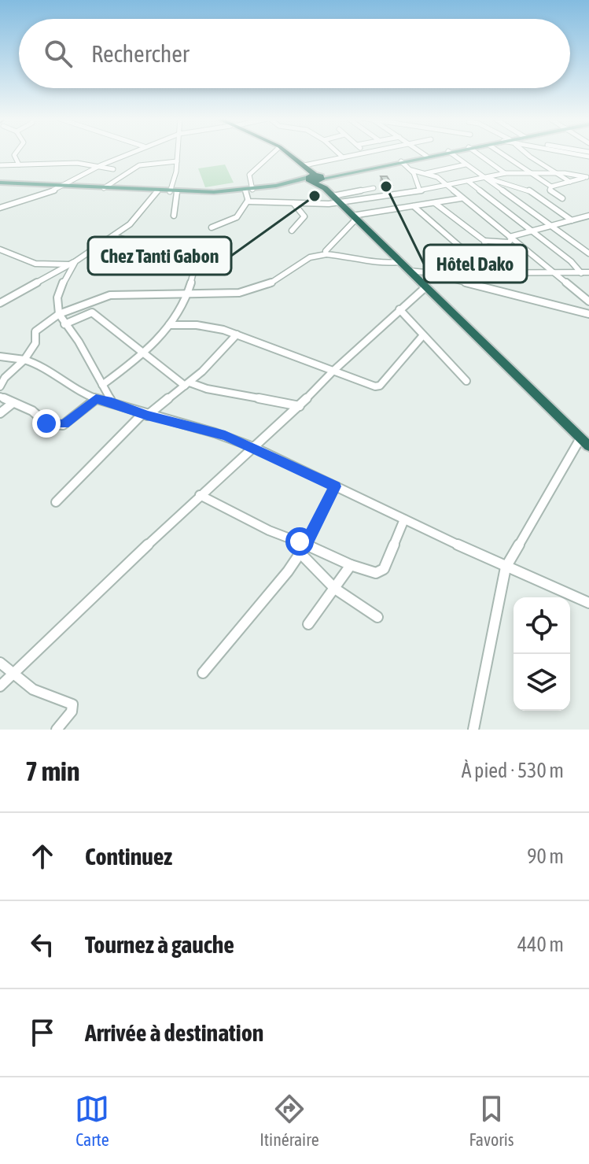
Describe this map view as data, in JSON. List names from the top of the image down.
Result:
{
  "places": ["Hôtel Dako", "Chez Tanti Gabon"],
  "page": {
    "search": "Rechercher",
    "heading": ["7 min", "À pied · 530 m"],
    "list": [
      ["Continuez", "90 m"],
      ["Tournez à gauche", "440 m"],
      "Arrivée à destination"
    ],
    "nav": ["Carte", "Itinéraire", "Favoris"]
  }
}
